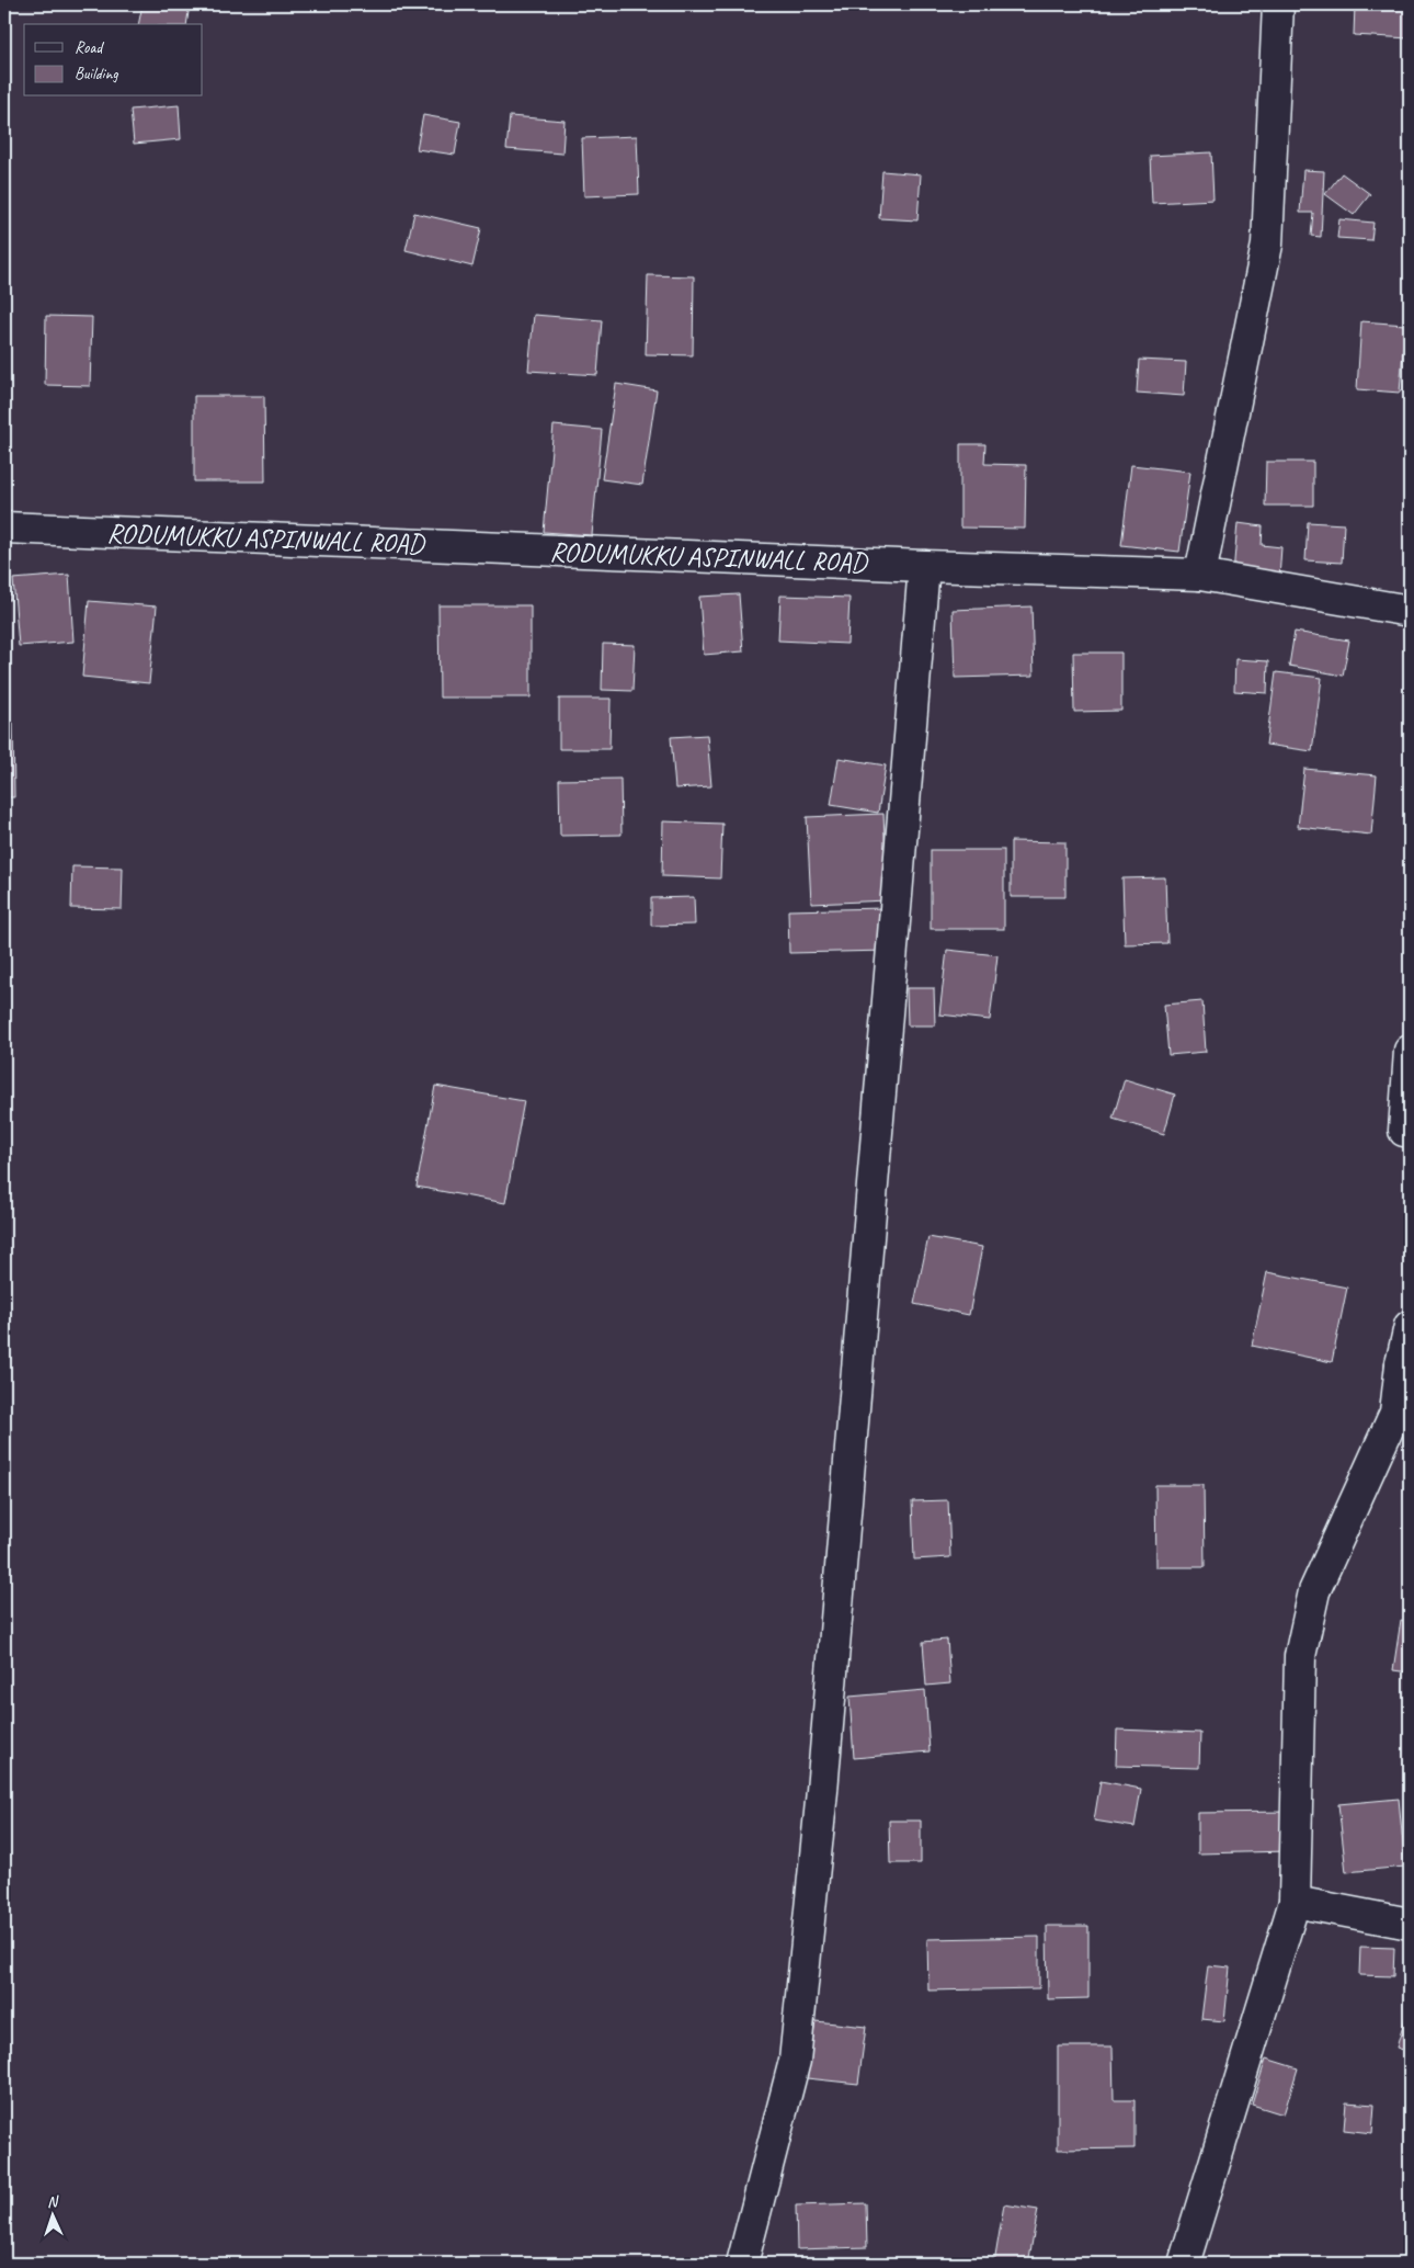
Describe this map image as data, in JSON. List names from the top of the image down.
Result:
{
  "streets": {
    "street": ["RODUMUKKU ASPINWALL ROAD"]
  },
  "legend": ["Road", "Building"],
  "north": "top"
}
